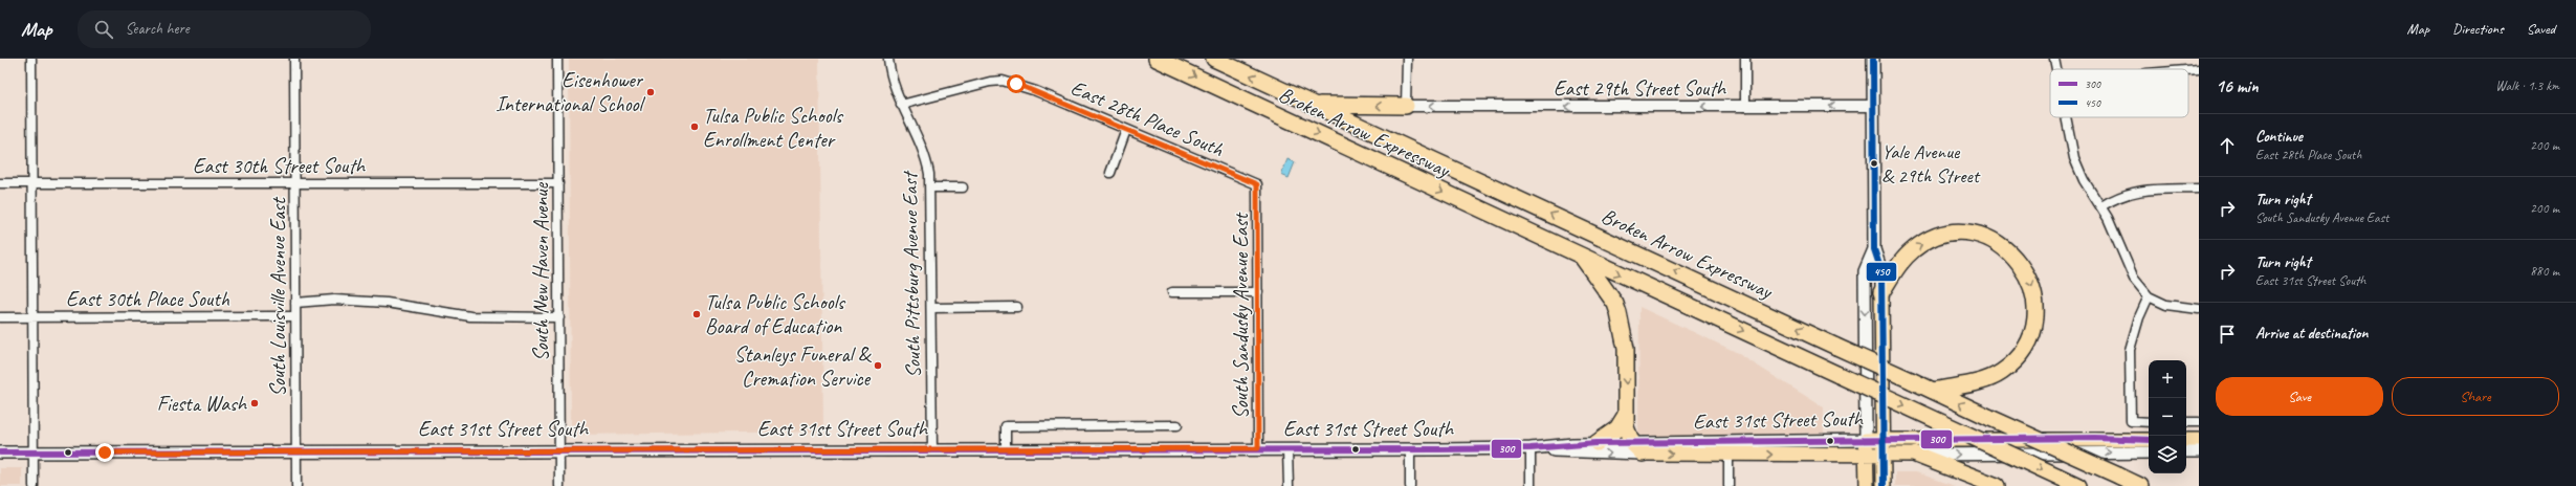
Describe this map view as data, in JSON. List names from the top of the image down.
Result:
{
  "streets": {
    "highway": ["Broken Arrow Expressway"],
    "main road": ["East 31st Street South"],
    "street": [
      "East 29th Street South",
      "East 28th Place South",
      "East 30th Street South",
      "South New Haven Avenue",
      "South Pittsburg Avenue East",
      "South Louisville Avenue East",
      "East 30th Place South",
      "South Sandusky Avenue East"
    ]
  },
  "crossings": [
    ["East 28th Place South", "South Pittsburg Avenue East"],
    ["East 28th Place South", "South Sandusky Avenue East"],
    ["East 30th Street South", "South New Haven Avenue"],
    ["East 30th Street South", "South Louisville Avenue East"],
    ["South New Haven Avenue", "East 31st Street South"],
    ["South Pittsburg Avenue East", "East 31st Street South"],
    ["South Louisville Avenue East", "East 30th Place South"],
    ["South Louisville Avenue East", "East 31st Street South"],
    ["South Sandusky Avenue East", "East 31st Street South"]
  ],
  "one_way": ["East 29th Street South"],
  "places": [
    "Eisenhower International School",
    "Tulsa Public Schools Enrollment Center",
    "Yale Avenue & 29th Street",
    "Tulsa Public Schools Board of Education",
    "Stanleys Funeral & Cremation Service",
    "Fiesta Wash"
  ],
  "lines": ["transit line 450", "transit line 300"],
  "legend": ["300", "450"],
  "page": {
    "header": "Map",
    "search": "Search here",
    "nav": ["Map", "Directions", "Saved"],
    "heading": ["16 min", "Walk · 1.3 km"],
    "list": [
      ["Continue", "East 28th Place South", "200 m"],
      ["Turn right", "South Sandusky Avenue East", "200 m"],
      ["Turn right", "East 31st Street South", "880 m"],
      "Arrive at destination"
    ],
    "map_buttons": ["+", "−"],
    "buttons": ["Save", "Share"]
  }
}
